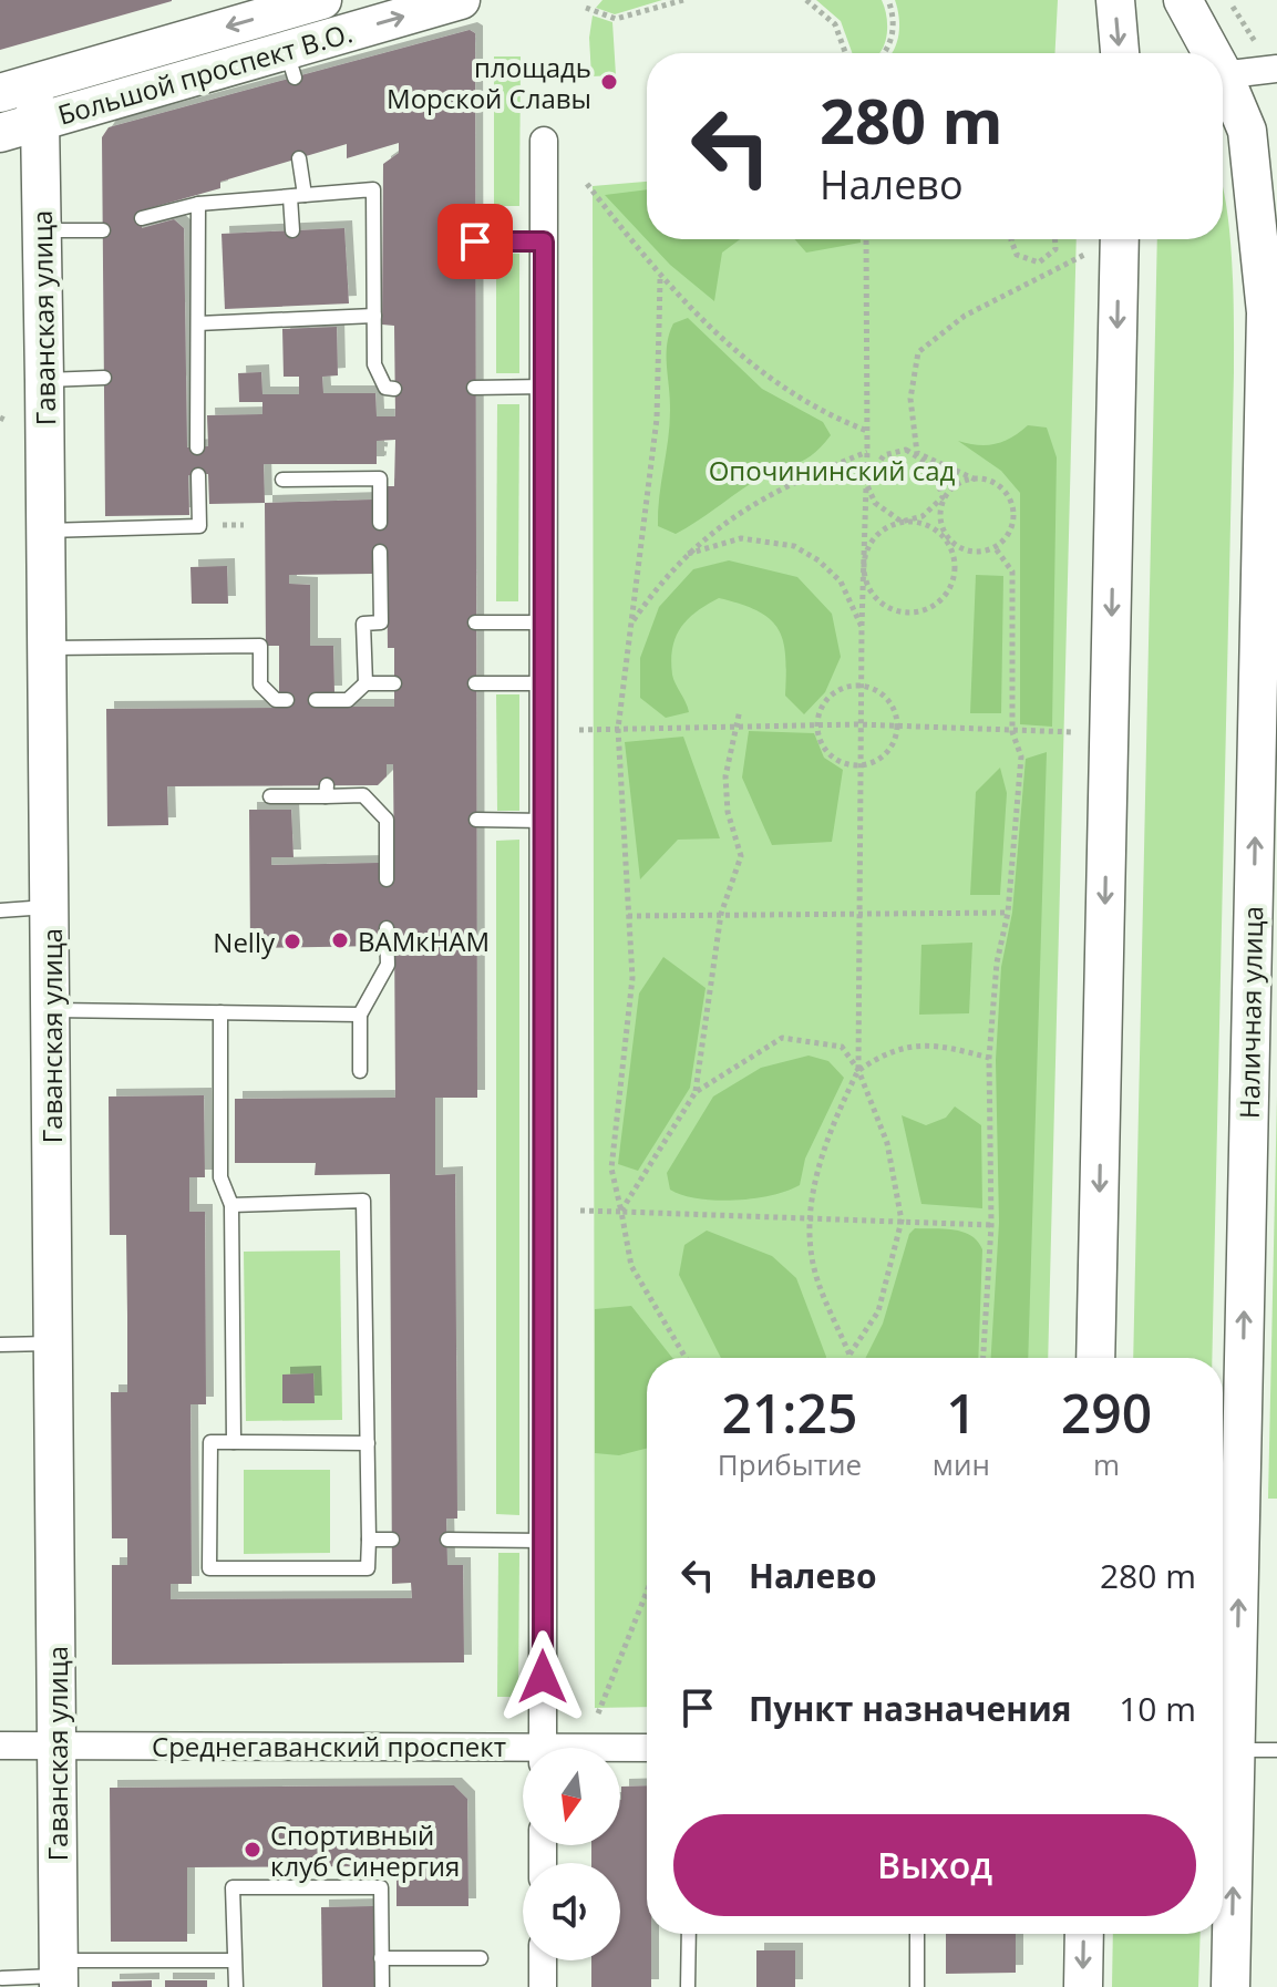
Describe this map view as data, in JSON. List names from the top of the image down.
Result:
{
  "streets": {
    "main road": ["Большой проспект В.О.", "Гаванская улица", "Наличная улица"],
    "street": ["Среднегаванский проспект"]
  },
  "crossings": [
    ["Большой проспект В.О.", "Гаванская улица"],
    ["Гаванская улица", "Среднегаванский проспект"]
  ],
  "parks": ["Опочининский сад"],
  "places": [
    "площадь Морской Славы",
    "ВАМкНАМ",
    "Nelly",
    "Спортивный клуб Синергия"
  ],
  "north": "bottom",
  "page": {
    "turn": ["280 m", "Налево"],
    "eta": [
      "21:25",
      "Прибытие",
      "1",
      "мин",
      "290",
      "m"
    ],
    "list": [
      {
        "name": "Налево",
        "value": "280 m"
      },
      {
        "name": "Пункт назначения",
        "value": "10 m"
      }
    ],
    "buttons": "Выход"
  }
}
